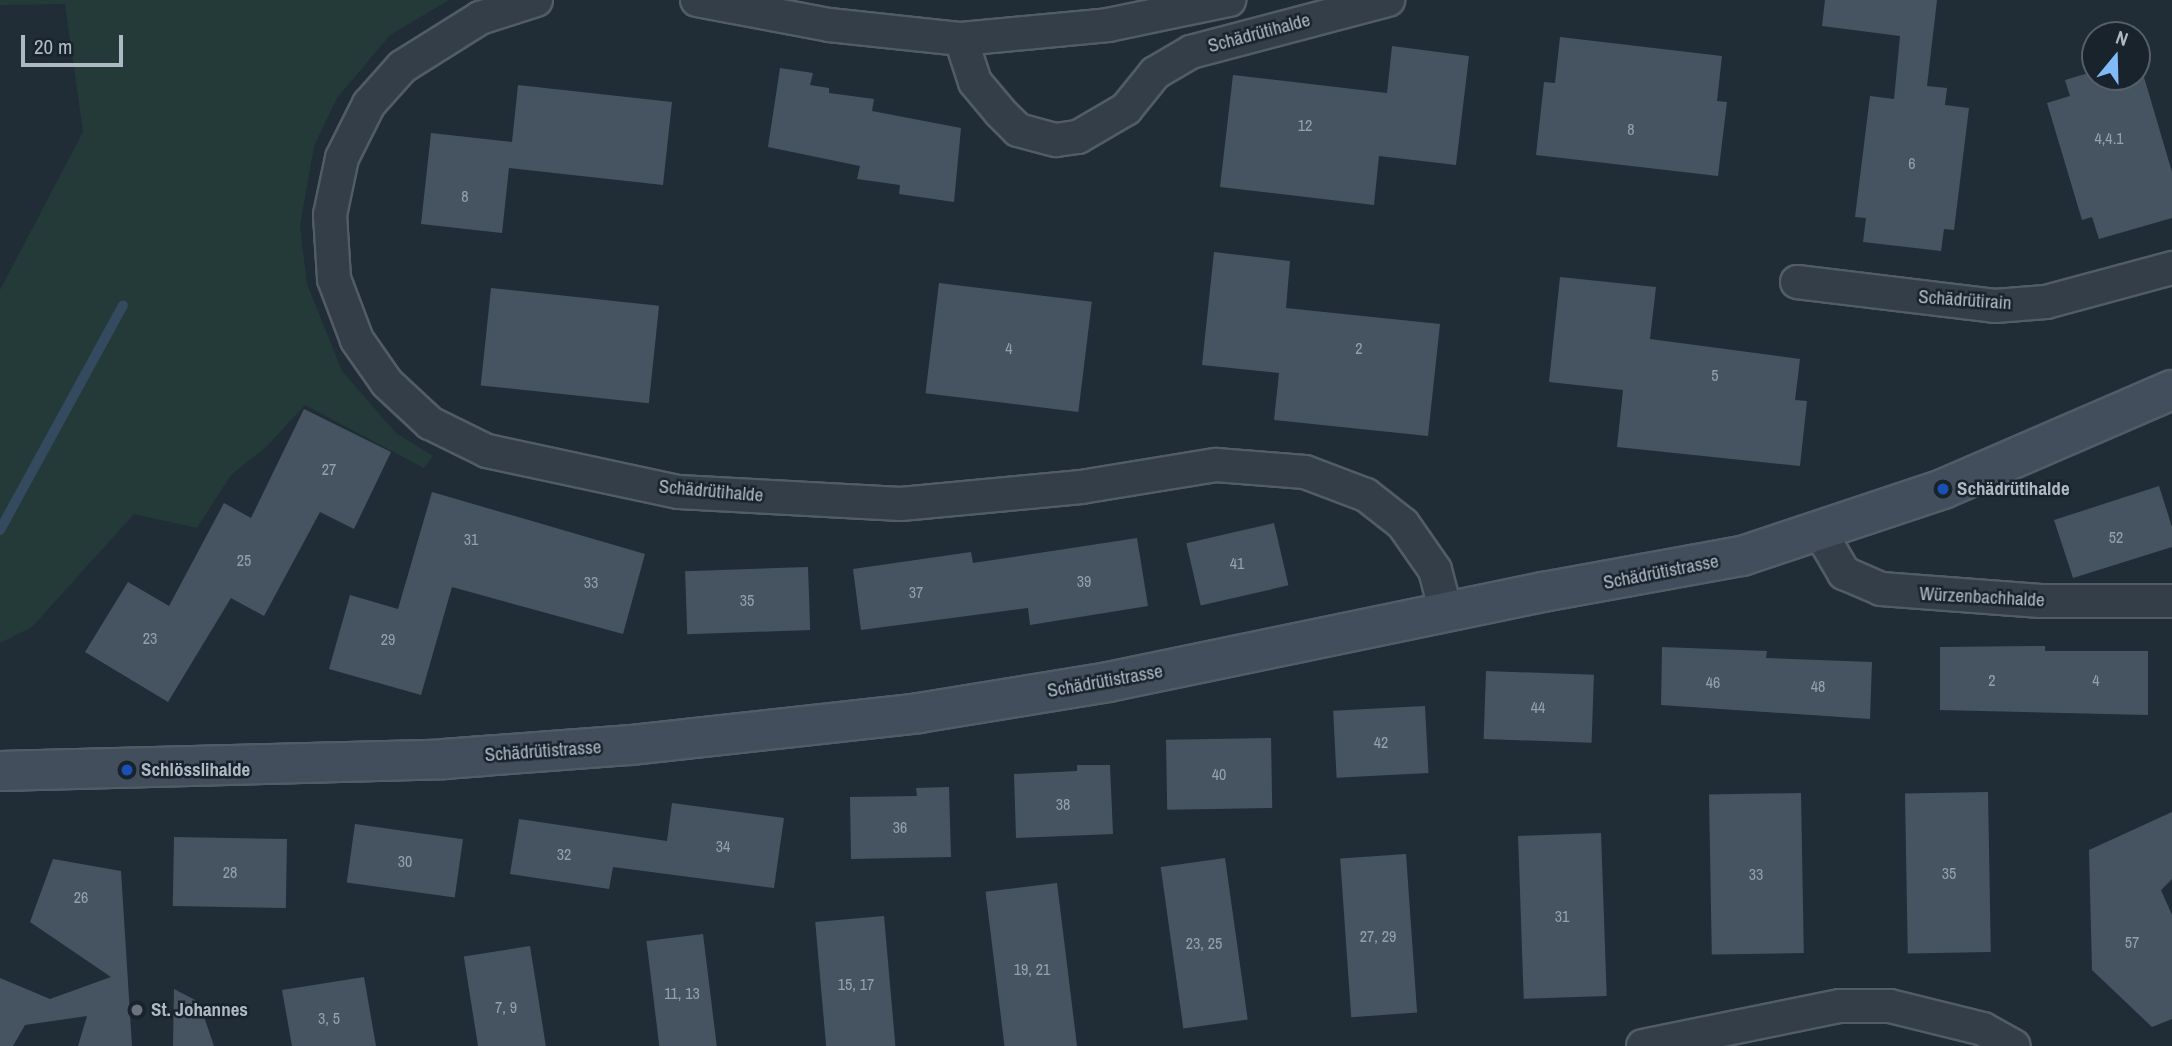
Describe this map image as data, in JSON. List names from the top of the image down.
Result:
{
  "streets": {
    "main road": ["Schädrütistrasse"],
    "street": ["Schädrütihalde", "Schädrütirain", "Würzenbachhalde"]
  },
  "crossings": [
    ["Schädrütihalde", "Schädrütistrasse"],
    ["Schädrütistrasse", "Würzenbachhalde"]
  ],
  "places": ["Schädrütihalde", "Schlösslihalde", "St. Johannes"],
  "house_numbers": [
    "12",
    "8",
    "4,4.1",
    "6",
    "8",
    "4",
    "2",
    "5",
    "27",
    "52",
    "31",
    "25",
    "41",
    "39",
    "33",
    "37",
    "35",
    "23",
    "29",
    "2",
    "4",
    "46",
    "48",
    "44",
    "42",
    "40",
    "38",
    "36",
    "34",
    "32",
    "30",
    "28",
    "35",
    "33",
    "26",
    "31",
    "27, 29",
    "57",
    "23, 25",
    "19, 21",
    "15, 17",
    "11, 13",
    "7, 9",
    "3, 5"
  ],
  "scale_bar": "20 m",
  "north": "top"
}
